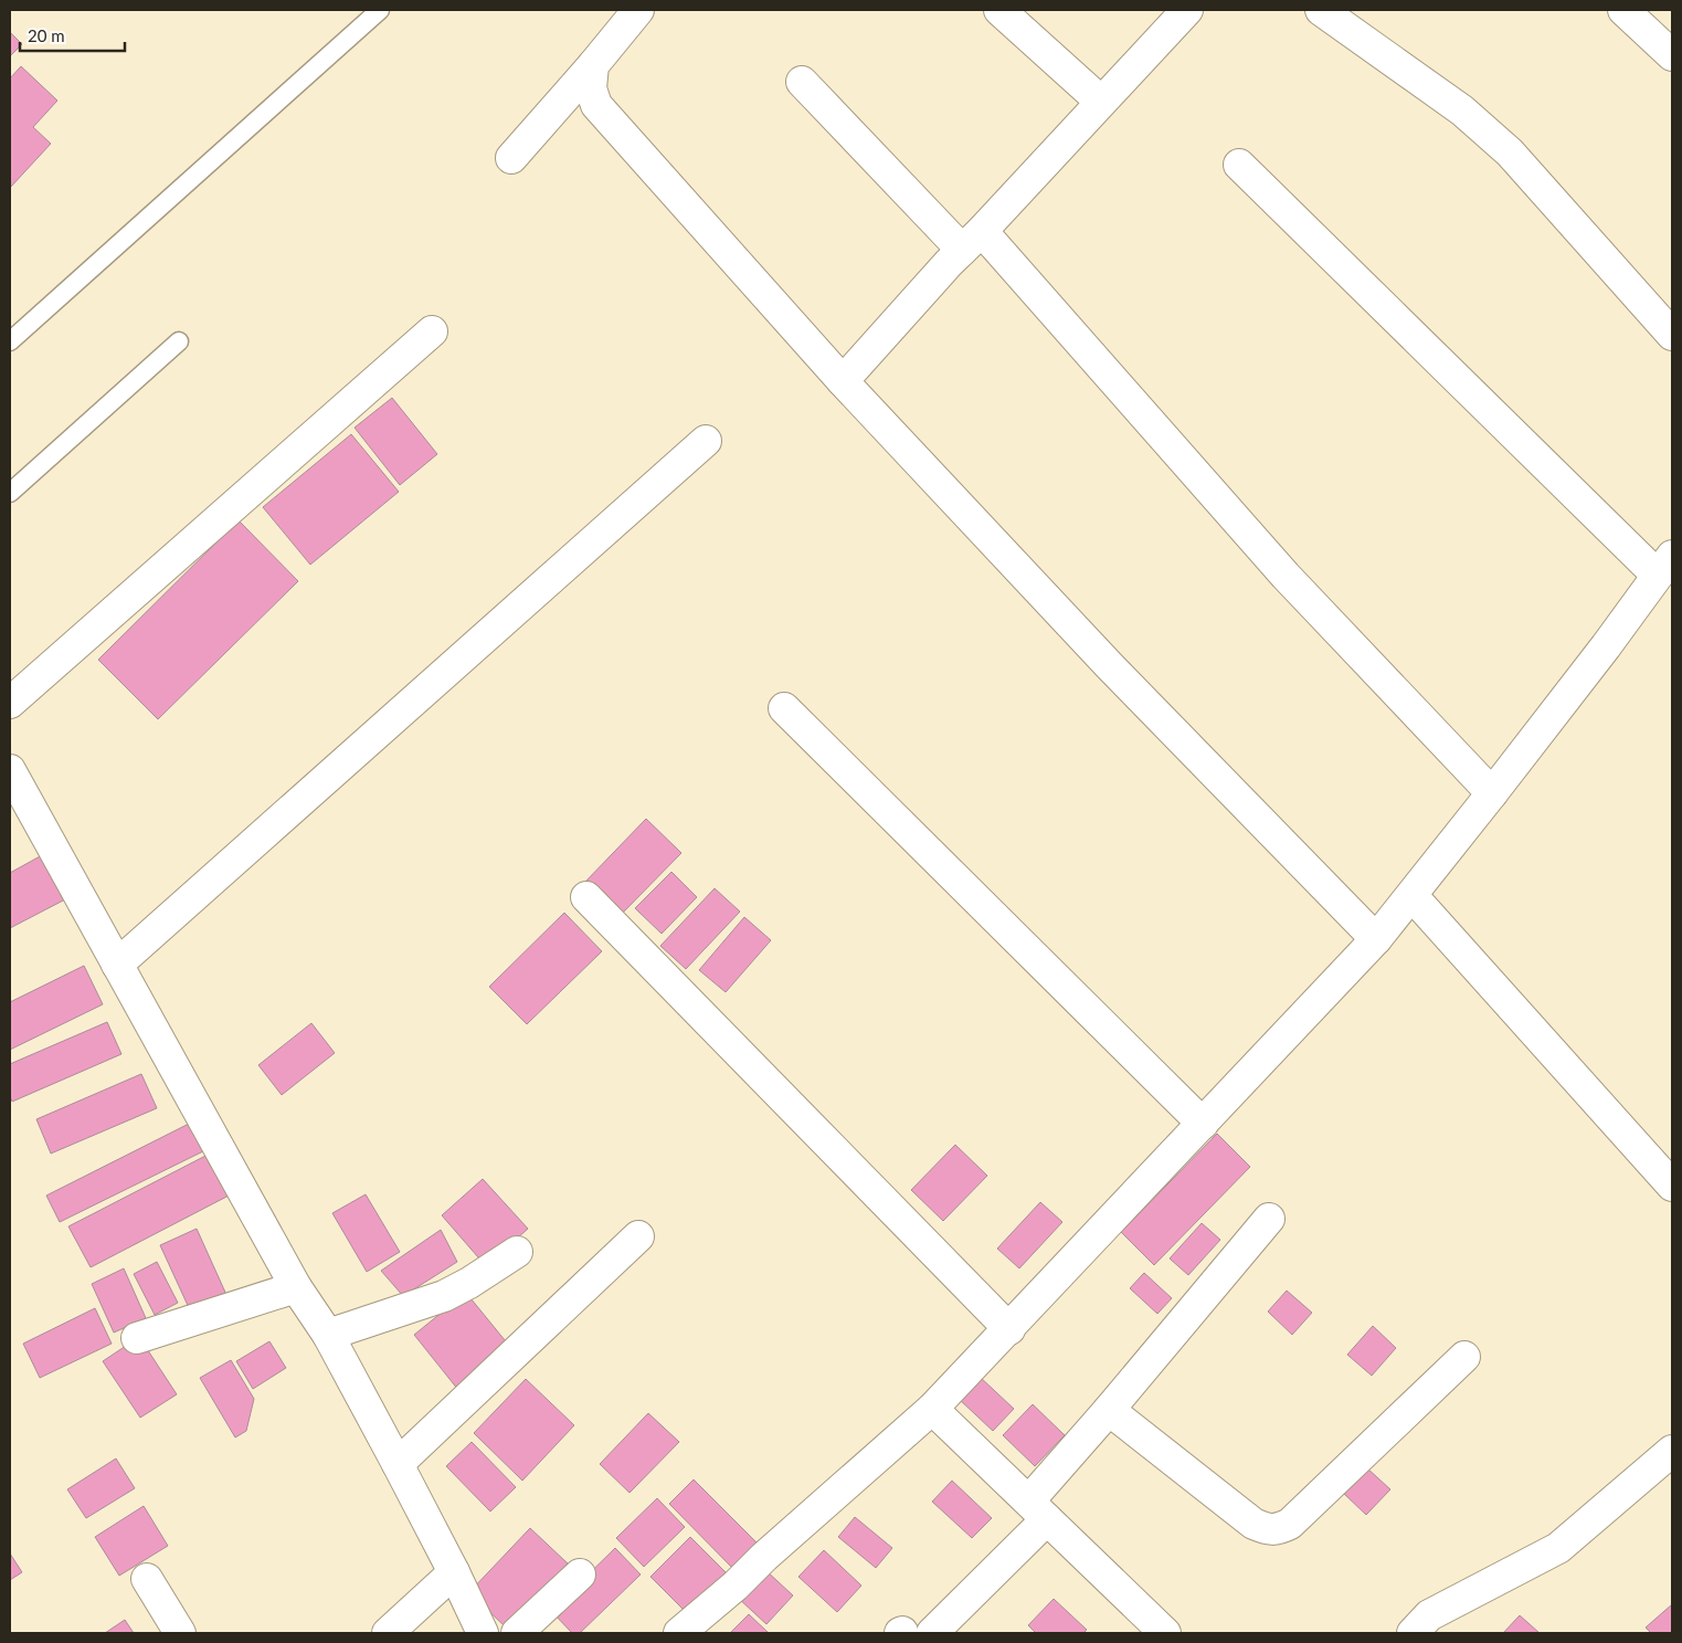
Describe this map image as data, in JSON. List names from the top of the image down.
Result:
{
  "scale_bar": "20 m"
}
